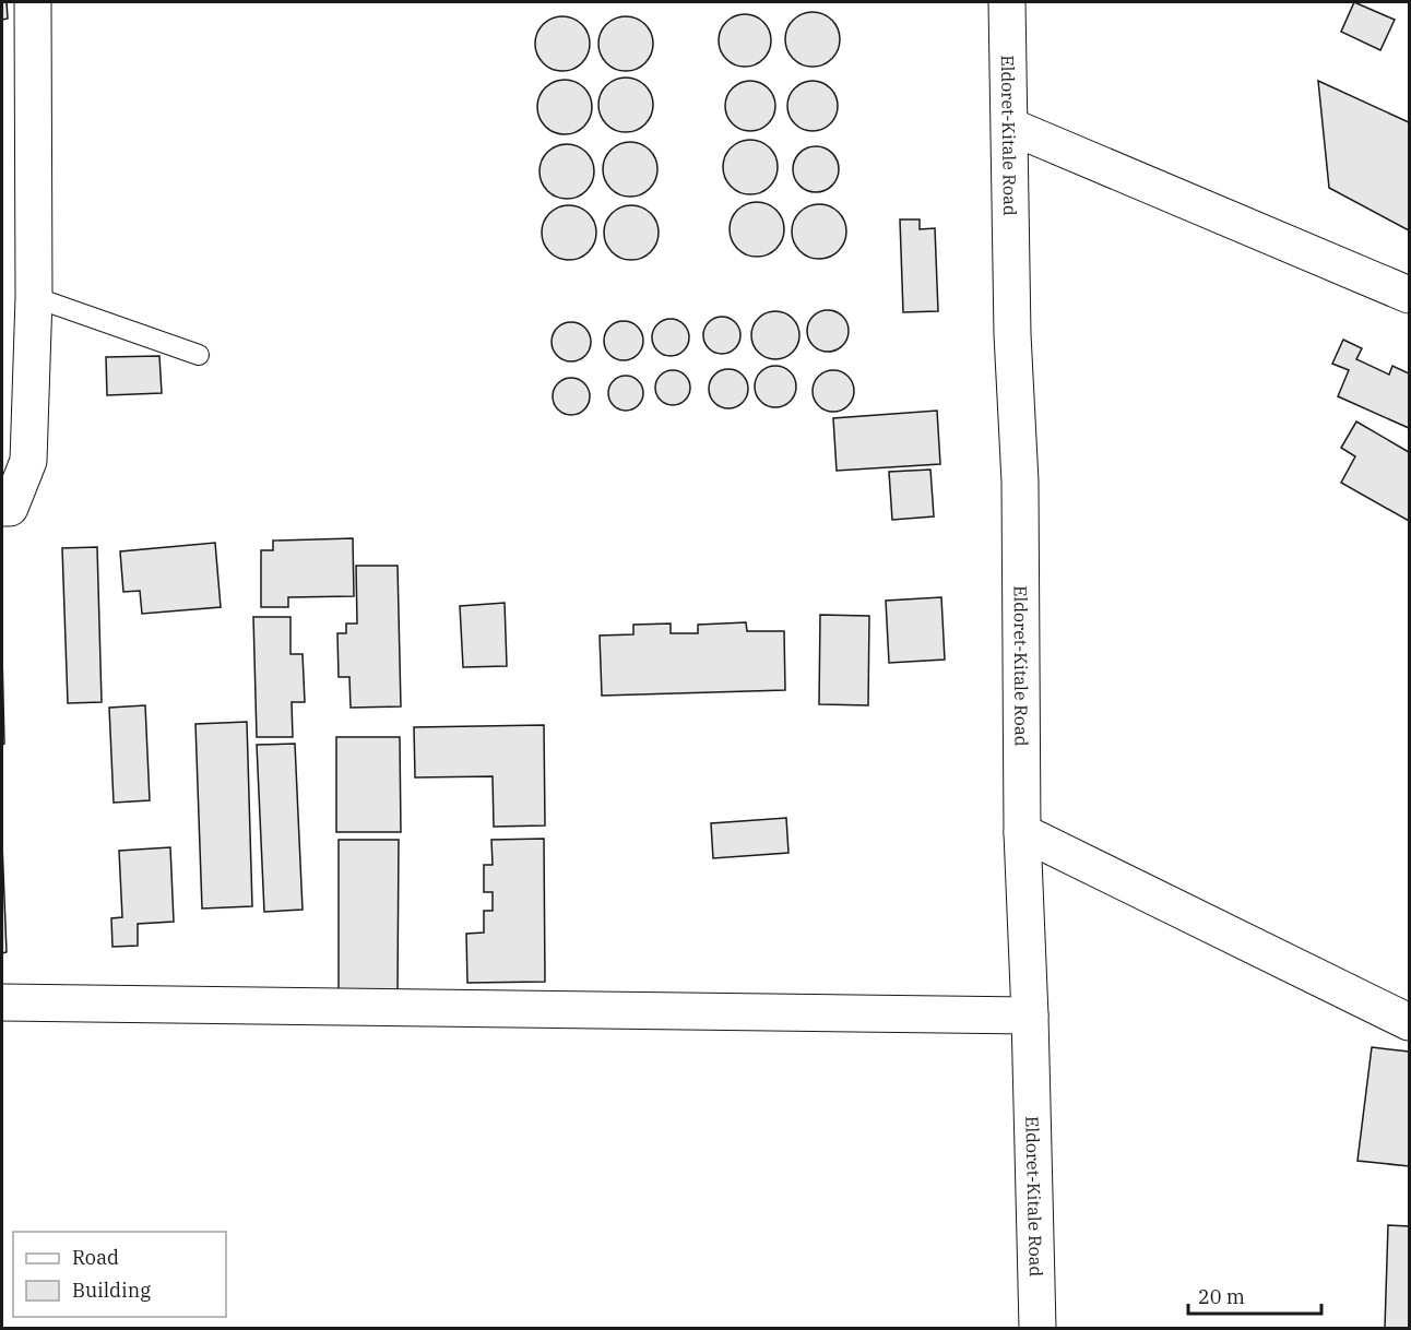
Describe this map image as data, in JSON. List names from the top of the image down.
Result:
{
  "streets": {
    "main road": ["Eldoret-Kitale Road"]
  },
  "legend": ["Road", "Building"],
  "scale_bar": "20 m"
}
